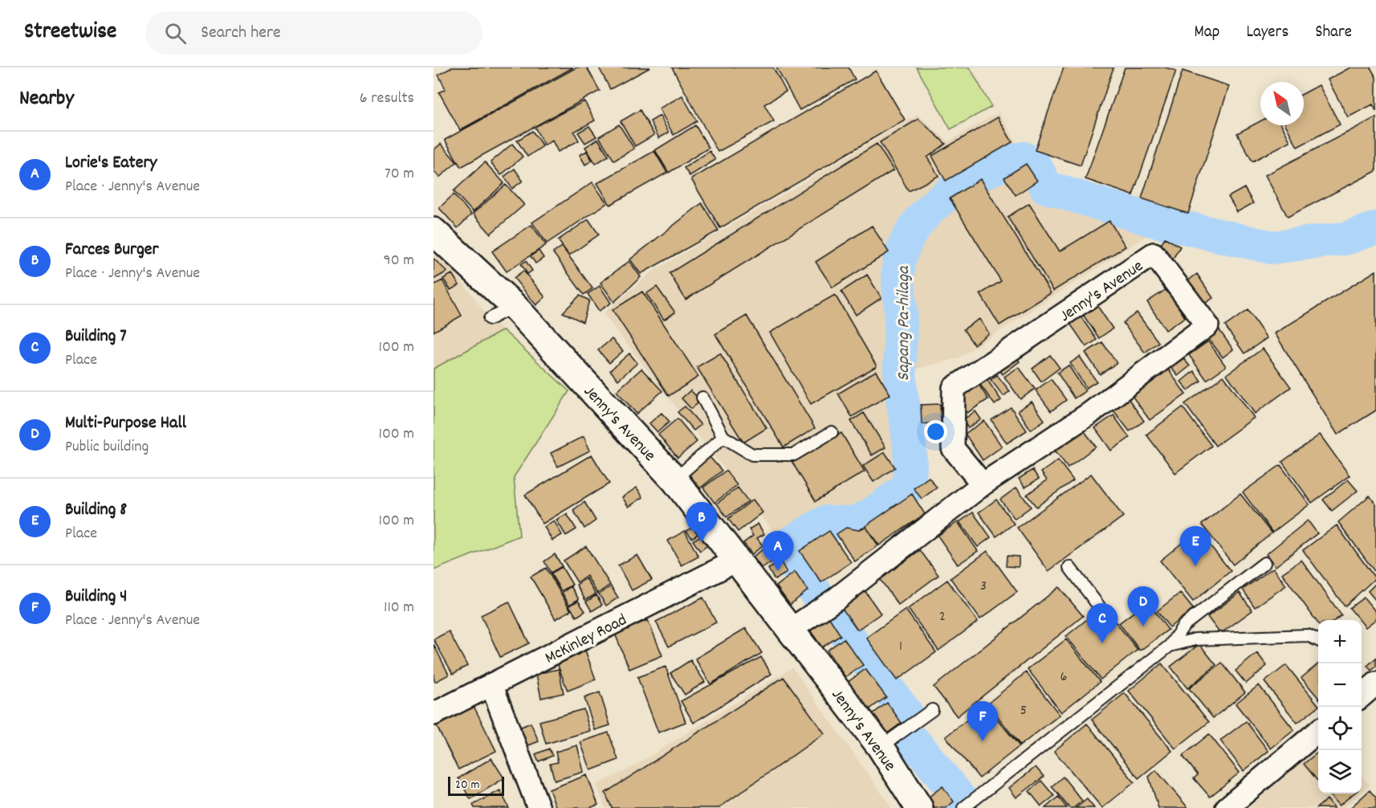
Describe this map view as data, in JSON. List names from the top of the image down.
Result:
{
  "streets": {
    "street": ["Jenny's Avenue", "McKinley Road"]
  },
  "crossings": [
    ["Jenny's Avenue", "McKinley Road"]
  ],
  "water": ["Sapang Pa-hilaga"],
  "house_numbers": [
    "3",
    "2",
    "1",
    "6",
    "5"
  ],
  "scale_bar": "20 m",
  "north": "top left",
  "page": {
    "header": "Streetwise",
    "search": "Search here",
    "nav": ["Map", "Layers", "Share"],
    "heading": ["Nearby", "6 results"],
    "list": [
      {
        "mark": "A",
        "name": "Lorie's Eatery",
        "note": "Place · Jenny's Avenue",
        "value": "70 m"
      },
      {
        "mark": "B",
        "name": "Farces Burger",
        "note": "Place · Jenny's Avenue",
        "value": "90 m"
      },
      {
        "mark": "C",
        "name": "Building 7",
        "note": "Place",
        "value": "100 m"
      },
      {
        "mark": "D",
        "name": "Multi-Purpose Hall",
        "note": "Public building",
        "value": "100 m"
      },
      {
        "mark": "E",
        "name": "Building 8",
        "note": "Place",
        "value": "100 m"
      },
      {
        "mark": "F",
        "name": "Building 4",
        "note": "Place · Jenny's Avenue",
        "value": "110 m"
      }
    ],
    "pins": [
      "B",
      "E",
      "A",
      "D",
      "C",
      "F"
    ],
    "map_buttons": ["+", "−"],
    "scale": "20 m"
  }
}
